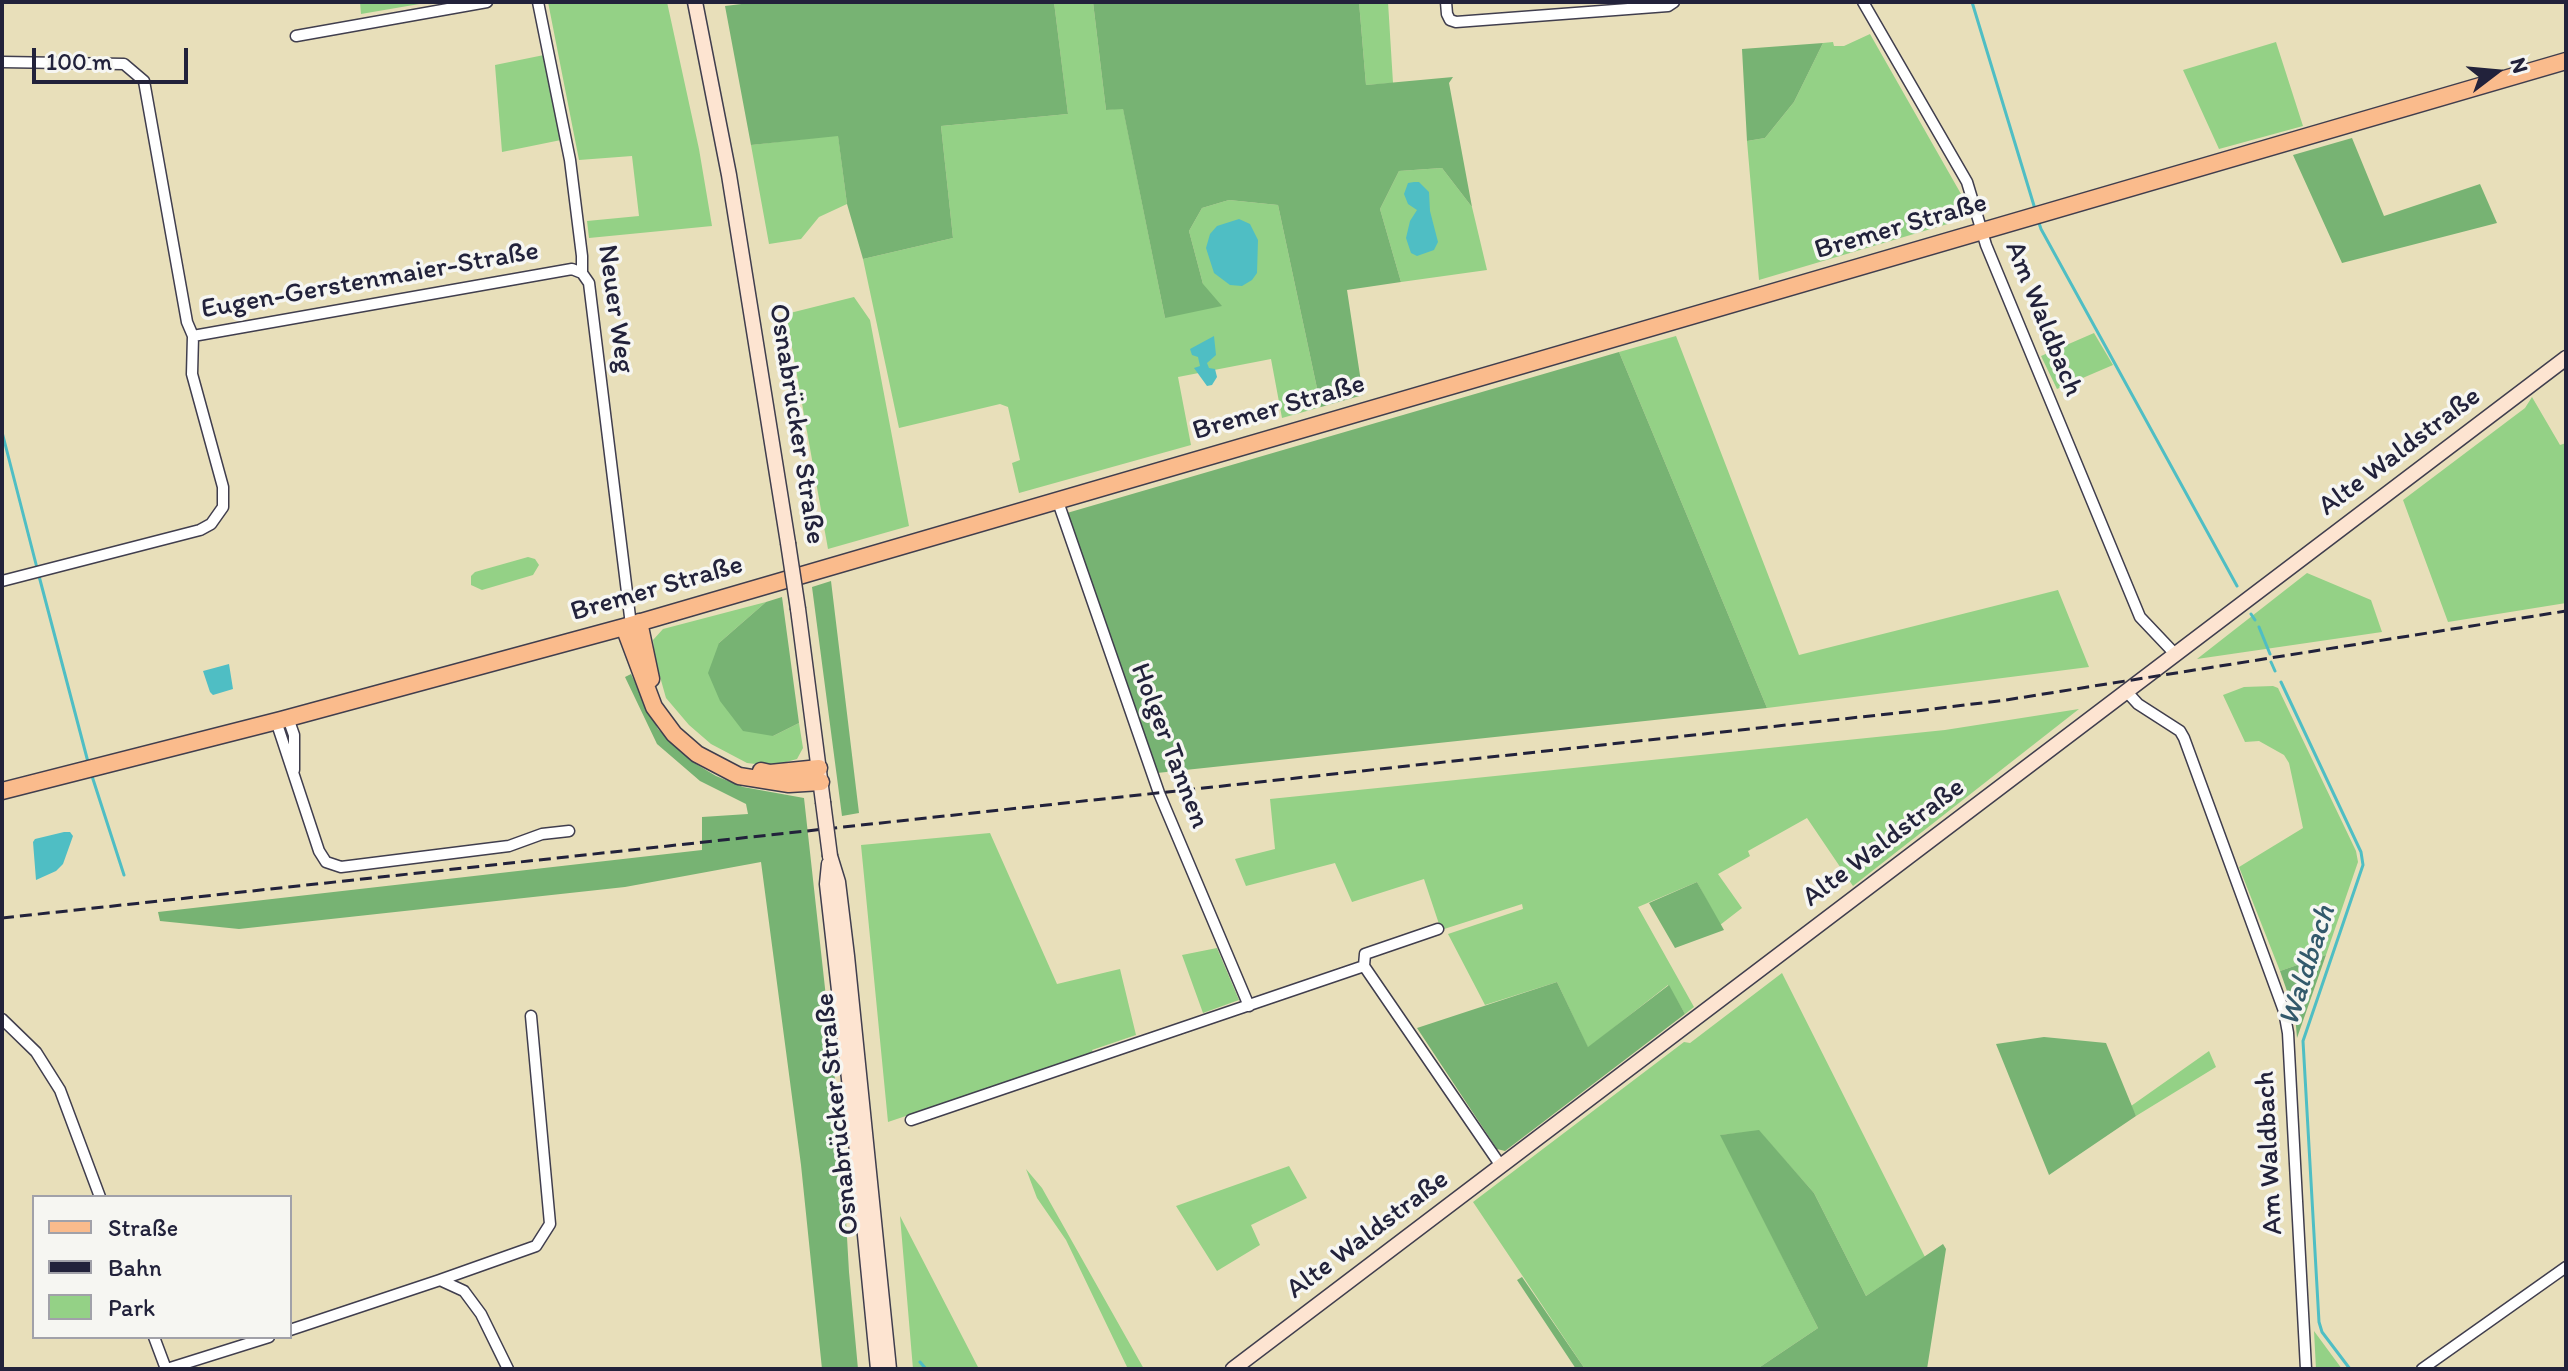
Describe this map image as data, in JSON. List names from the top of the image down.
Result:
{
  "streets": {
    "main road": ["Bremer Straße", "Osnabrücker Straße", "Alte Waldstraße"],
    "street": [
      "Eugen-Gerstenmaier-Straße",
      "Neuer Weg",
      "Am Waldbach",
      "Holger Tannen"
    ]
  },
  "crossings": [
    ["Bremer Straße", "Neuer Weg"],
    ["Bremer Straße", "Am Waldbach"],
    ["Bremer Straße", "Holger Tannen"],
    ["Eugen-Gerstenmaier-Straße", "Neuer Weg"],
    ["Am Waldbach", "Alte Waldstraße"]
  ],
  "water": ["Waldbach"],
  "legend": ["Straße", "Bahn", "Park"],
  "scale_bar": "100 m",
  "north": "right"
}
